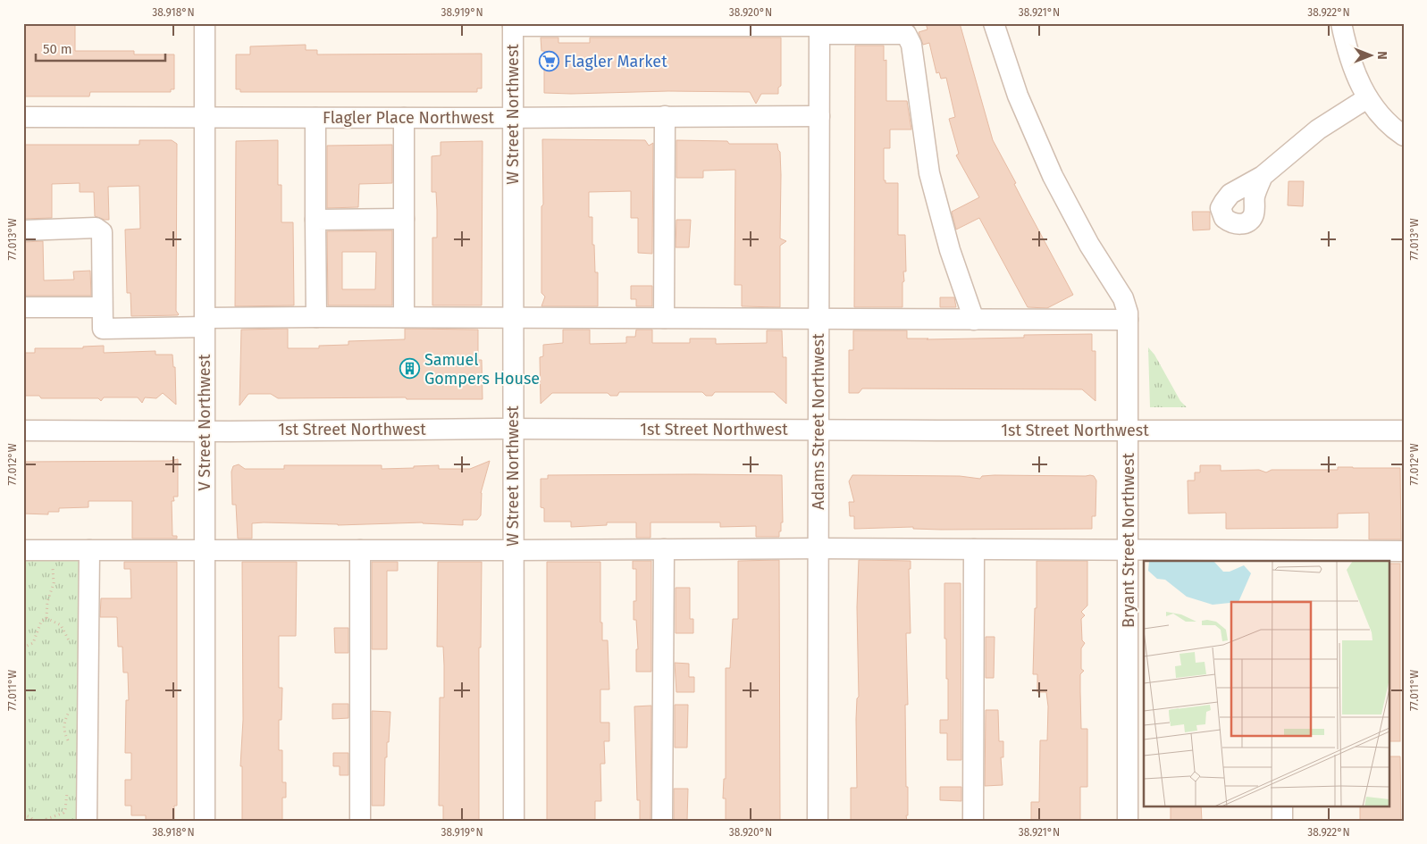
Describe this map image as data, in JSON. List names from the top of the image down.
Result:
{
  "streets": {
    "street": [
      "W Street Northwest",
      "Flagler Place Northwest",
      "Adams Street Northwest",
      "V Street Northwest",
      "1st Street Northwest",
      "Bryant Street Northwest"
    ]
  },
  "crossings": [
    ["W Street Northwest", "Flagler Place Northwest"],
    ["W Street Northwest", "1st Street Northwest"],
    ["Flagler Place Northwest", "Adams Street Northwest"],
    ["Flagler Place Northwest", "V Street Northwest"],
    ["Adams Street Northwest", "1st Street Northwest"],
    ["V Street Northwest", "1st Street Northwest"],
    ["1st Street Northwest", "Bryant Street Northwest"]
  ],
  "places": {
    "supermarket": ["Flagler Market"],
    "building": ["Samuel Gompers House"]
  },
  "scale_bar": "50 m",
  "north": "right",
  "coordinates": [
    "38.918°N",
    "38.919°N",
    "38.920°N",
    "38.921°N",
    "38.922°N",
    "77.013°W",
    "77.012°W",
    "77.011°W"
  ]
}
